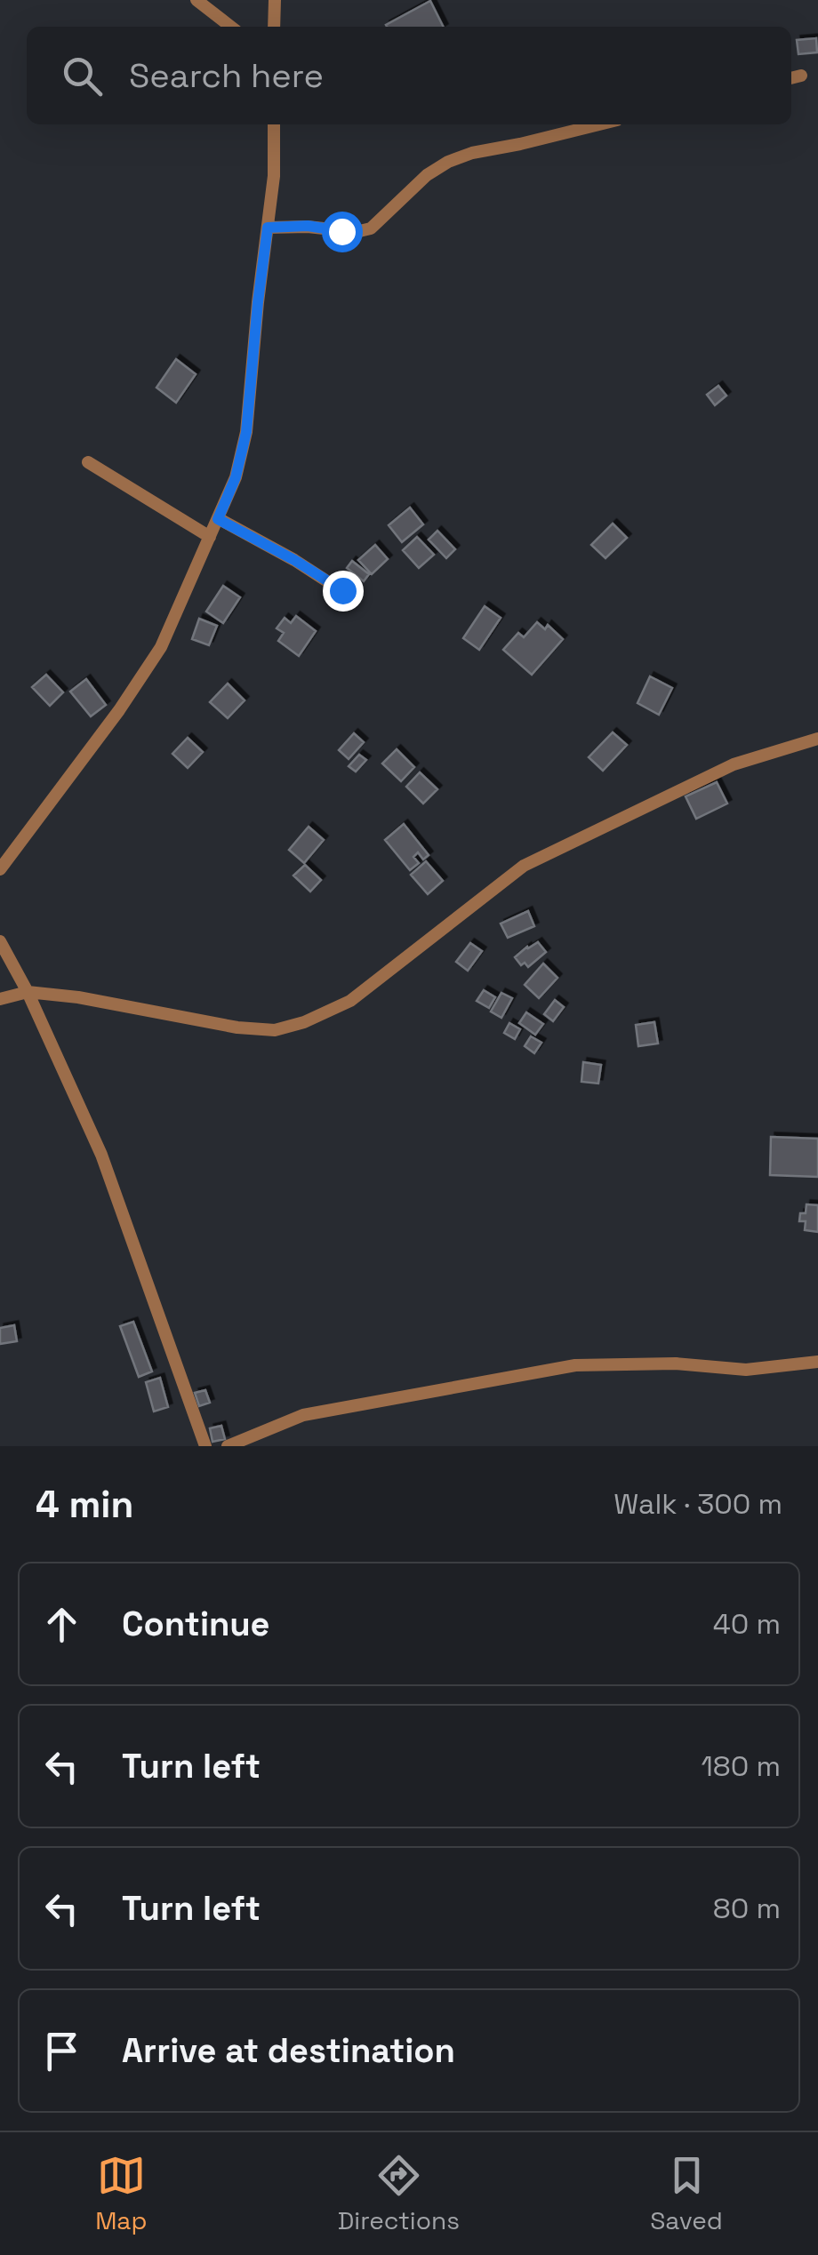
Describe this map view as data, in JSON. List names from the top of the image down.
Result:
{
  "page": {
    "search": "Search here",
    "heading": ["4 min", "Walk · 300 m"],
    "list": [
      ["Continue", "40 m"],
      ["Turn left", "180 m"],
      ["Turn left", "80 m"],
      "Arrive at destination"
    ],
    "nav": ["Map", "Directions", "Saved"]
  }
}
